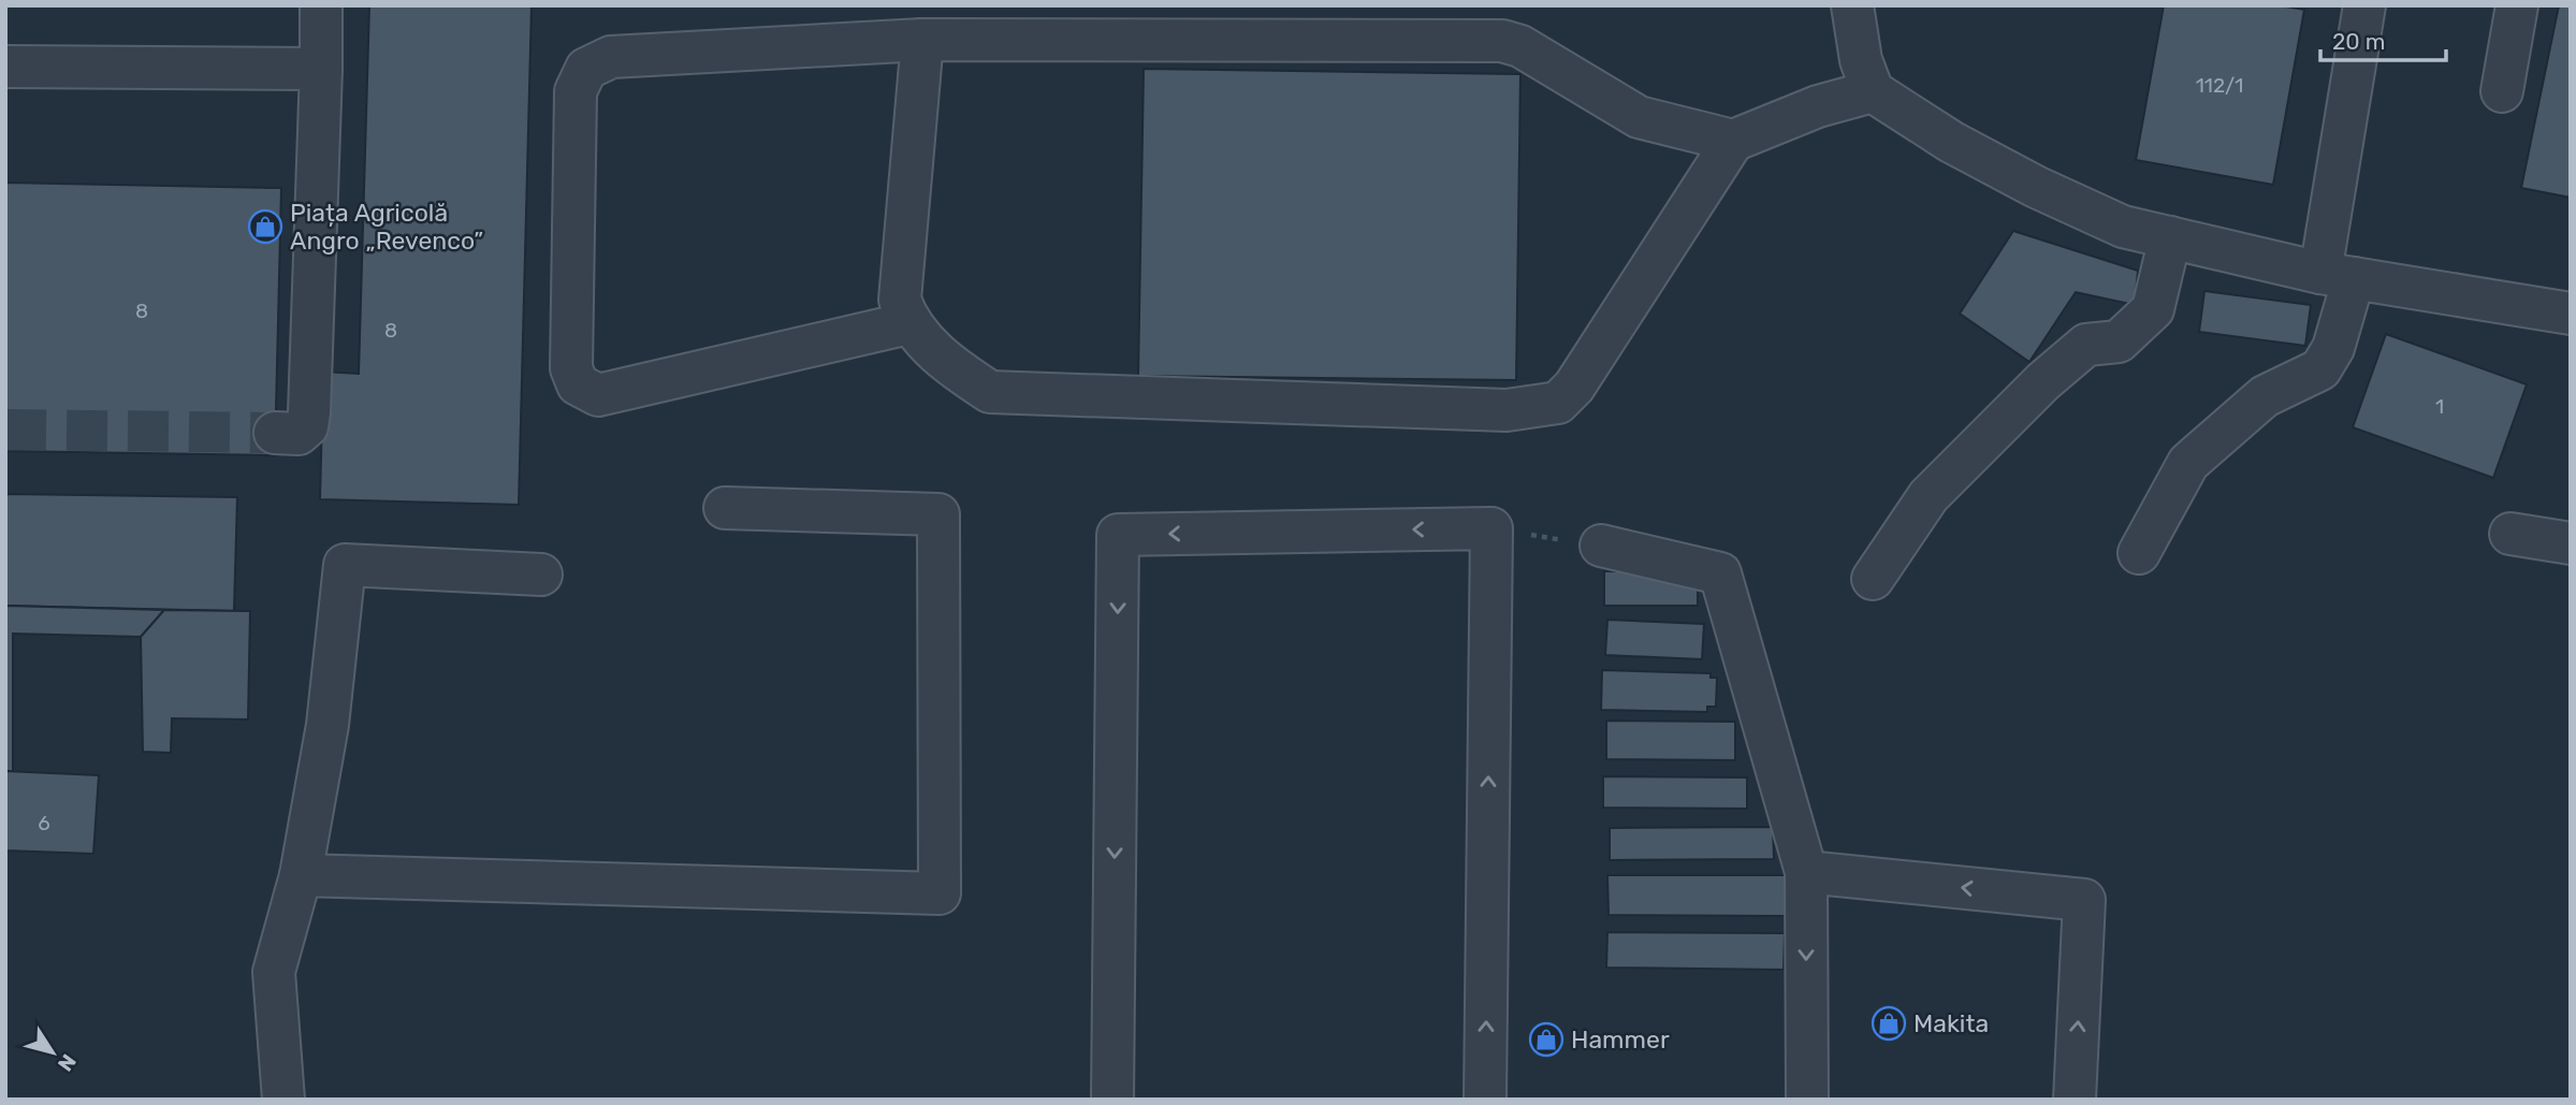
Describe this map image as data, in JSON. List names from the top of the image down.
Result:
{
  "places": {
    "shop": ["Piața Agricolă Angro „Revenco”", "Makita", "Hammer"]
  },
  "house_numbers": [
    "112/1",
    "8",
    "8",
    "1",
    "6"
  ],
  "scale_bar": "20 m",
  "north": "bottom right"
}
